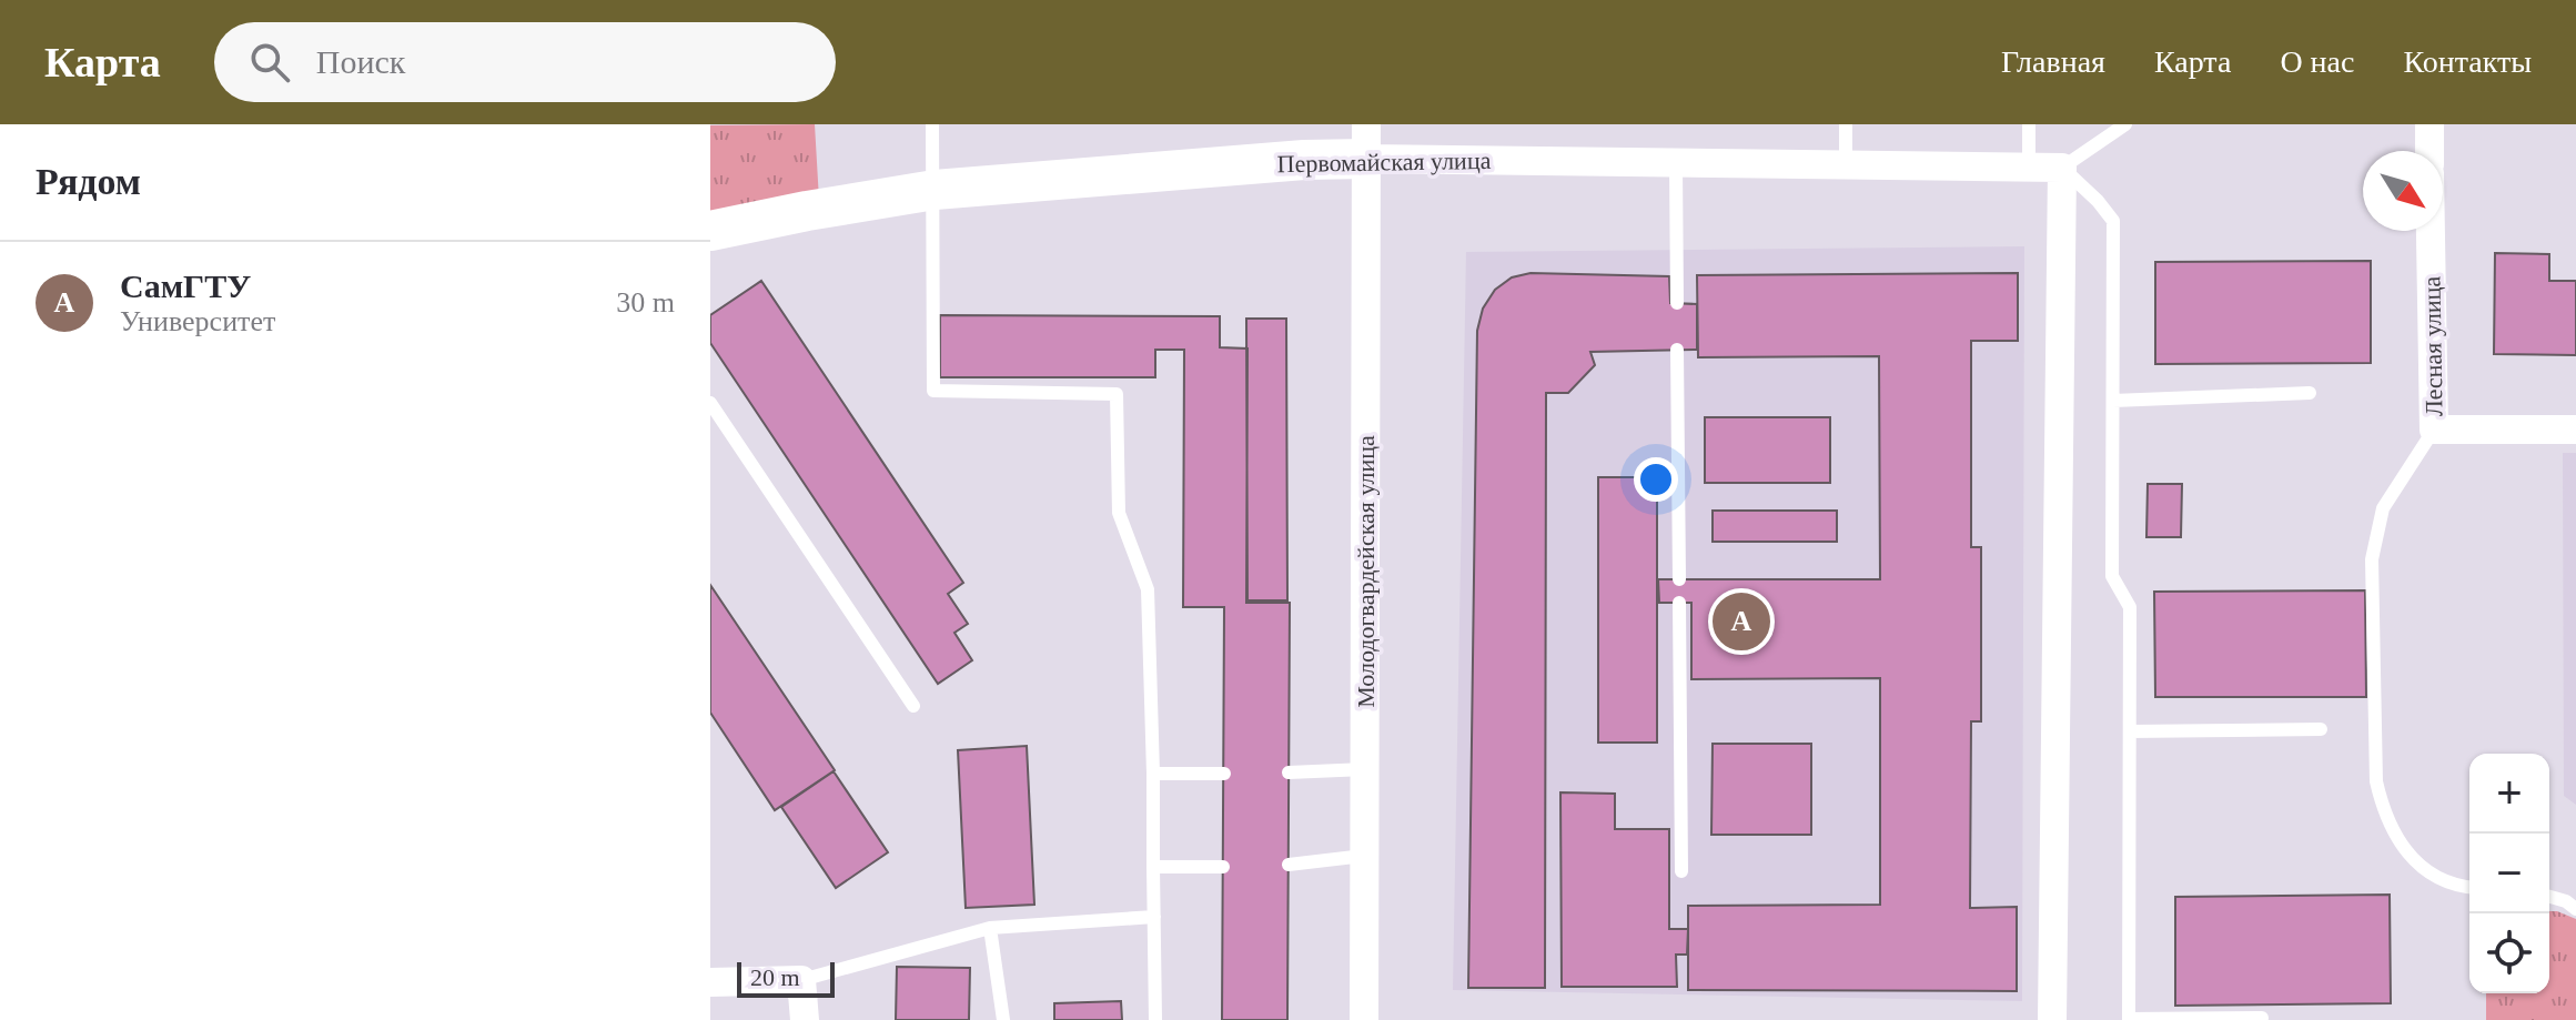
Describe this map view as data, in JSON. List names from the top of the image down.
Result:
{
  "streets": {
    "street": ["Первомайская улица", "Лесная улица", "Молодогвардейская улица"]
  },
  "crossings": [
    ["Первомайская улица", "Молодогвардейская улица"]
  ],
  "scale_bar": "20 m",
  "north": "bottom right",
  "page": {
    "header": "Карта",
    "search": "Поиск",
    "nav": [
      "Главная",
      "Карта",
      "О нас",
      "Контакты"
    ],
    "heading": "Рядом",
    "list": [
      {
        "mark": "A",
        "name": "СамГТУ",
        "note": "Университет",
        "value": "30 m"
      }
    ],
    "pins": "A",
    "map_buttons": ["+", "−"],
    "scale": "20 m"
  }
}
